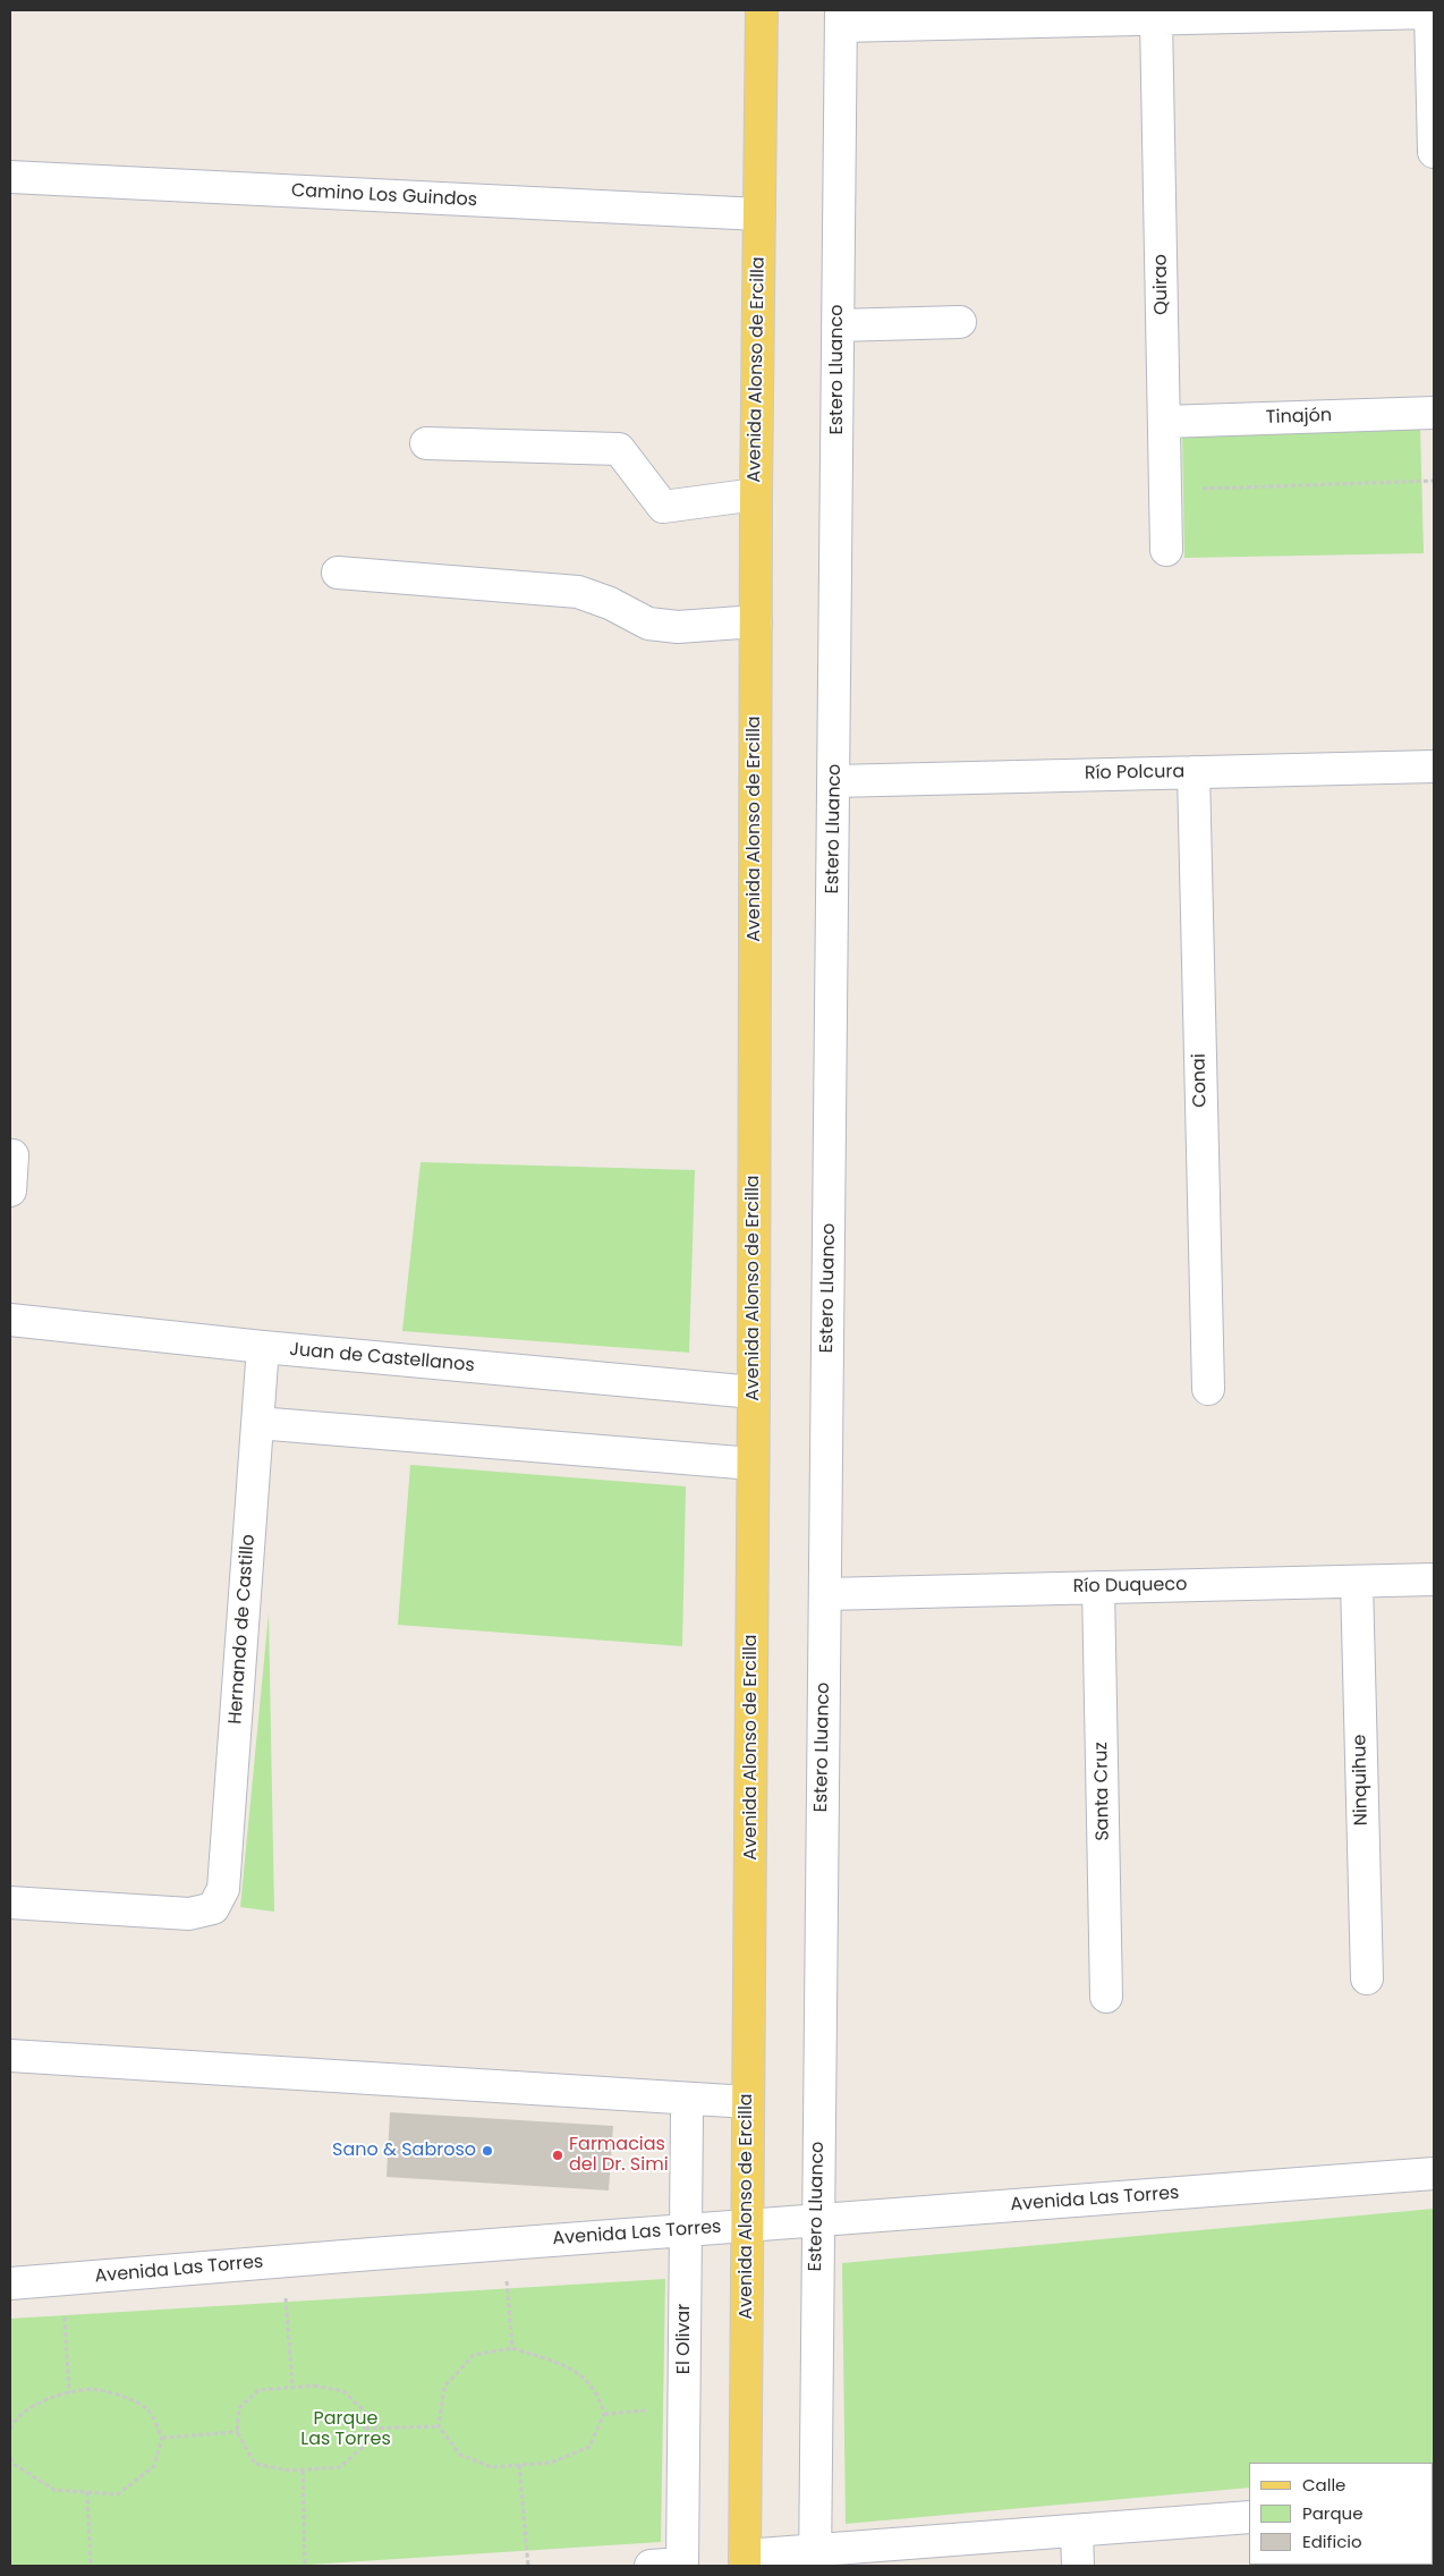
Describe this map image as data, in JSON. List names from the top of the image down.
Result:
{
  "streets": {
    "main road": ["Avenida Alonso de Ercilla"],
    "street": [
      "Camino Los Guindos",
      "Quirao",
      "Estero Lluanco",
      "Tinajón",
      "Río Polcura",
      "Conai",
      "Juan de Castellanos",
      "Río Duqueco",
      "Hernando de Castillo",
      "Ninquihue",
      "Santa Cruz",
      "Avenida Las Torres",
      "El Olivar"
    ]
  },
  "crossings": [
    ["Camino Los Guindos", "Avenida Alonso de Ercilla"],
    ["Quirao", "Tinajón"],
    ["Avenida Alonso de Ercilla", "Juan de Castellanos"],
    ["Avenida Alonso de Ercilla", "Avenida Las Torres"],
    ["Estero Lluanco", "Río Polcura"],
    ["Estero Lluanco", "Río Duqueco"],
    ["Estero Lluanco", "Avenida Las Torres"],
    ["Río Polcura", "Conai"],
    ["Juan de Castellanos", "Hernando de Castillo"],
    ["Río Duqueco", "Ninquihue"],
    ["Río Duqueco", "Santa Cruz"],
    ["Avenida Las Torres", "El Olivar"]
  ],
  "parks": ["Parque Las Torres"],
  "places": ["Sano & Sabroso", "Farmacias del Dr. Simi"],
  "legend": ["Calle", "Parque", "Edificio"]
}
